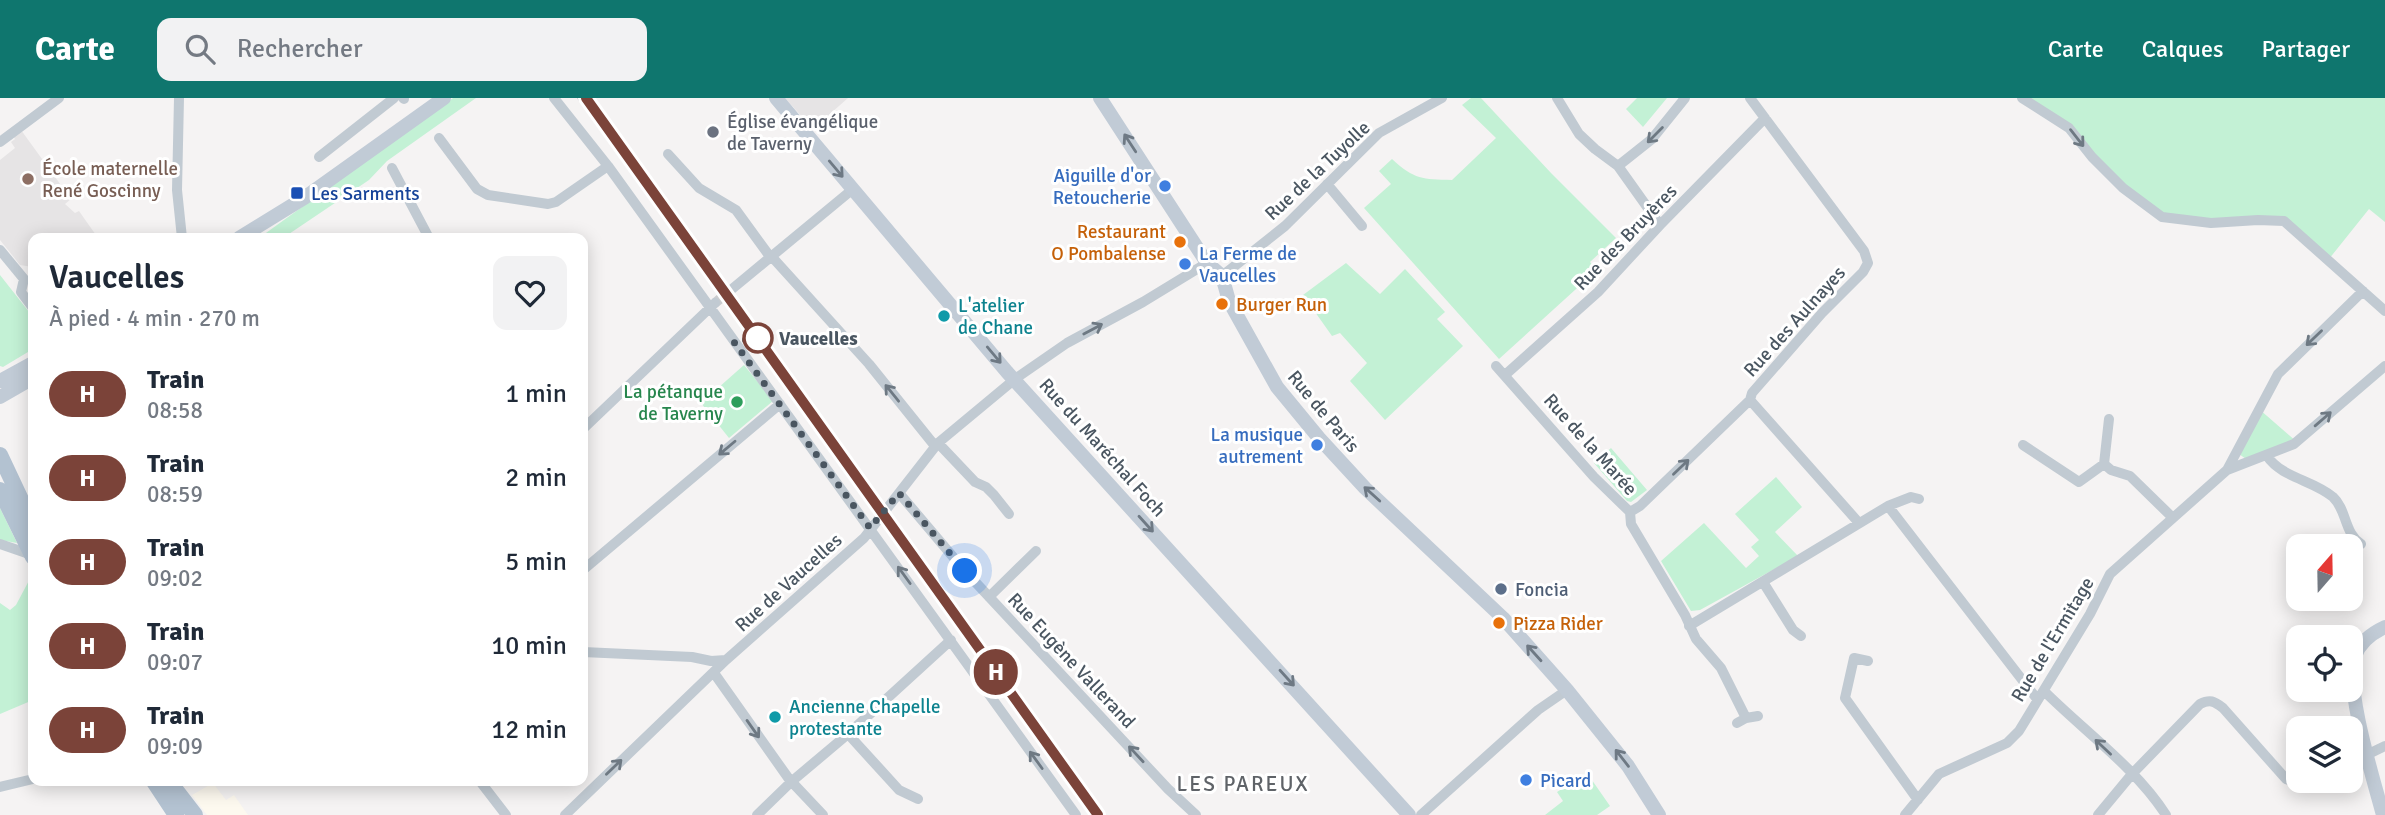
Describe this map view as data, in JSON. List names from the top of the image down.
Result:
{
  "streets": {
    "street": [
      "Rue de la Tuyolle",
      "Rue des Bruyères",
      "Rue des Aulnayes",
      "Rue de Paris",
      "Rue de la Marée",
      "Rue du Maréchal Foch",
      "Rue de Vaucelles",
      "Rue de l'Ermitage",
      "Rue Eugène Vallerand"
    ]
  },
  "crossings": [
    ["Rue de la Tuyolle", "Rue de Paris"],
    ["Rue des Bruyères", "Rue des Aulnayes"],
    ["Rue des Bruyères", "Rue de la Marée"],
    ["Rue de Paris", "Rue de Vaucelles"],
    ["Rue du Maréchal Foch", "Rue de Vaucelles"],
    ["Rue de Vaucelles", "Rue Eugène Vallerand"]
  ],
  "one_way": ["Rue de Paris", "Rue de Vaucelles"],
  "districts": ["LES PAREUX"],
  "places": {
    "other": [
      "Église évangélique de Taverny",
      "École maternelle René Goscinny",
      "Aiguille d'or Retoucherie",
      "Restaurant O Pombalense",
      "La Ferme de Vaucelles",
      "Burger Run",
      "L'atelier de Chane",
      "Vaucelles",
      "La pétanque de Taverny",
      "La musique autrement",
      "Foncia",
      "Pizza Rider",
      "Ancienne Chapelle protestante",
      "Picard"
    ],
    "transit": ["Les Sarments"]
  },
  "north": "top",
  "page": {
    "header": "Carte",
    "search": "Rechercher",
    "nav": ["Carte", "Calques", "Partager"],
    "on_map": "H",
    "heading": ["Vaucelles", "À pied · 4 min · 270 m"],
    "list": [
      {
        "mark": "H",
        "name": "Train",
        "note": "08:58",
        "value": "1 min"
      },
      {
        "mark": "H",
        "name": "Train",
        "note": "08:59",
        "value": "2 min"
      },
      {
        "mark": "H",
        "name": "Train",
        "note": "09:02",
        "value": "5 min"
      },
      {
        "mark": "H",
        "name": "Train",
        "note": "09:07",
        "value": "10 min"
      },
      {
        "mark": "H",
        "name": "Train",
        "note": "09:09",
        "value": "12 min"
      }
    ]
  }
}
